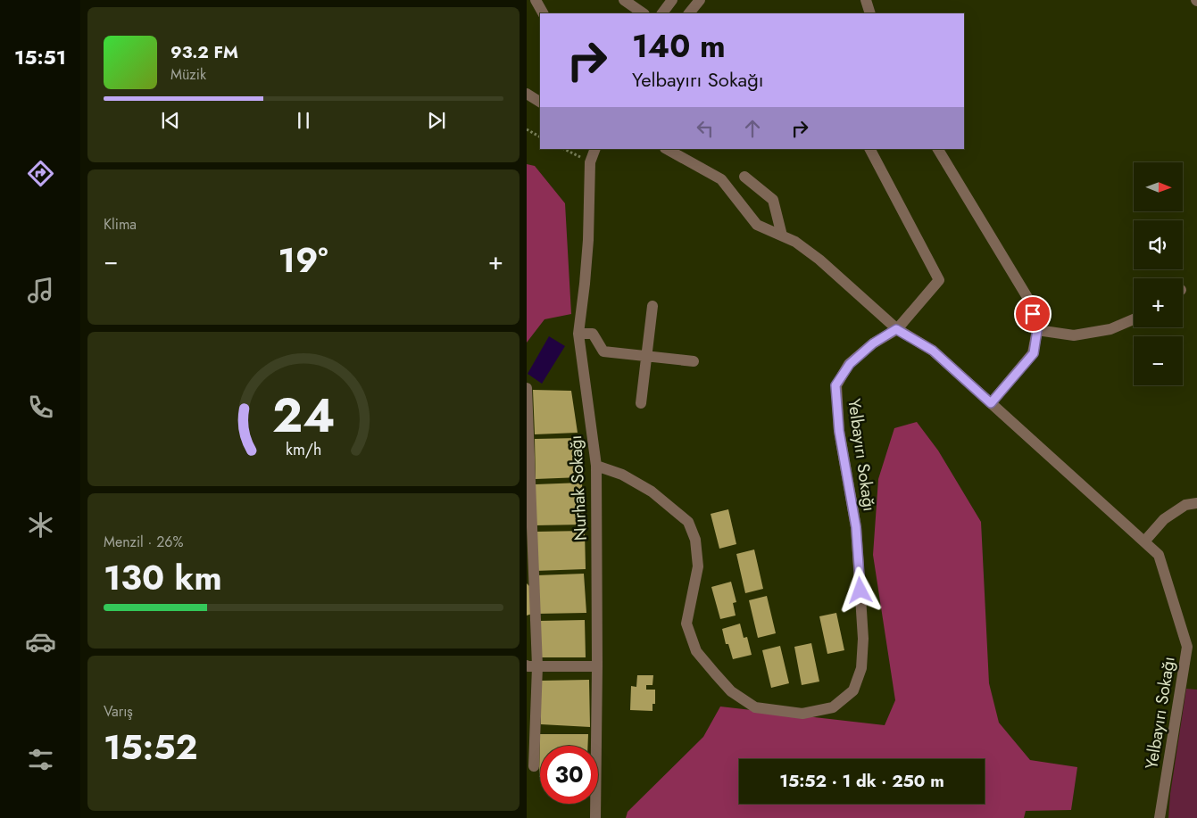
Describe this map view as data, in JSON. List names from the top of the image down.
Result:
{
  "streets": {
    "street": ["Yelbayırı Sokağı", "Nurhak Sokağı"]
  },
  "crossings": [
    ["Yelbayırı Sokağı", "Nurhak Sokağı"]
  ],
  "north": "right",
  "page": {
    "tabs": "15:51",
    "turn": ["140 m", "Yelbayırı Sokağı"],
    "song": ["93.2 FM", "Müzik"],
    "map_buttons": ["+", "−"],
    "tile": [
      "Klima",
      ["Menzil · 26%", "130 km"],
      ["Varış", "15:52"]
    ],
    "heat": ["−", "19°", "+"],
    "limit": "30",
    "trip": "15:52 · 1 dk · 250 m",
    "gauge": ["24", "km/h"]
  }
}
